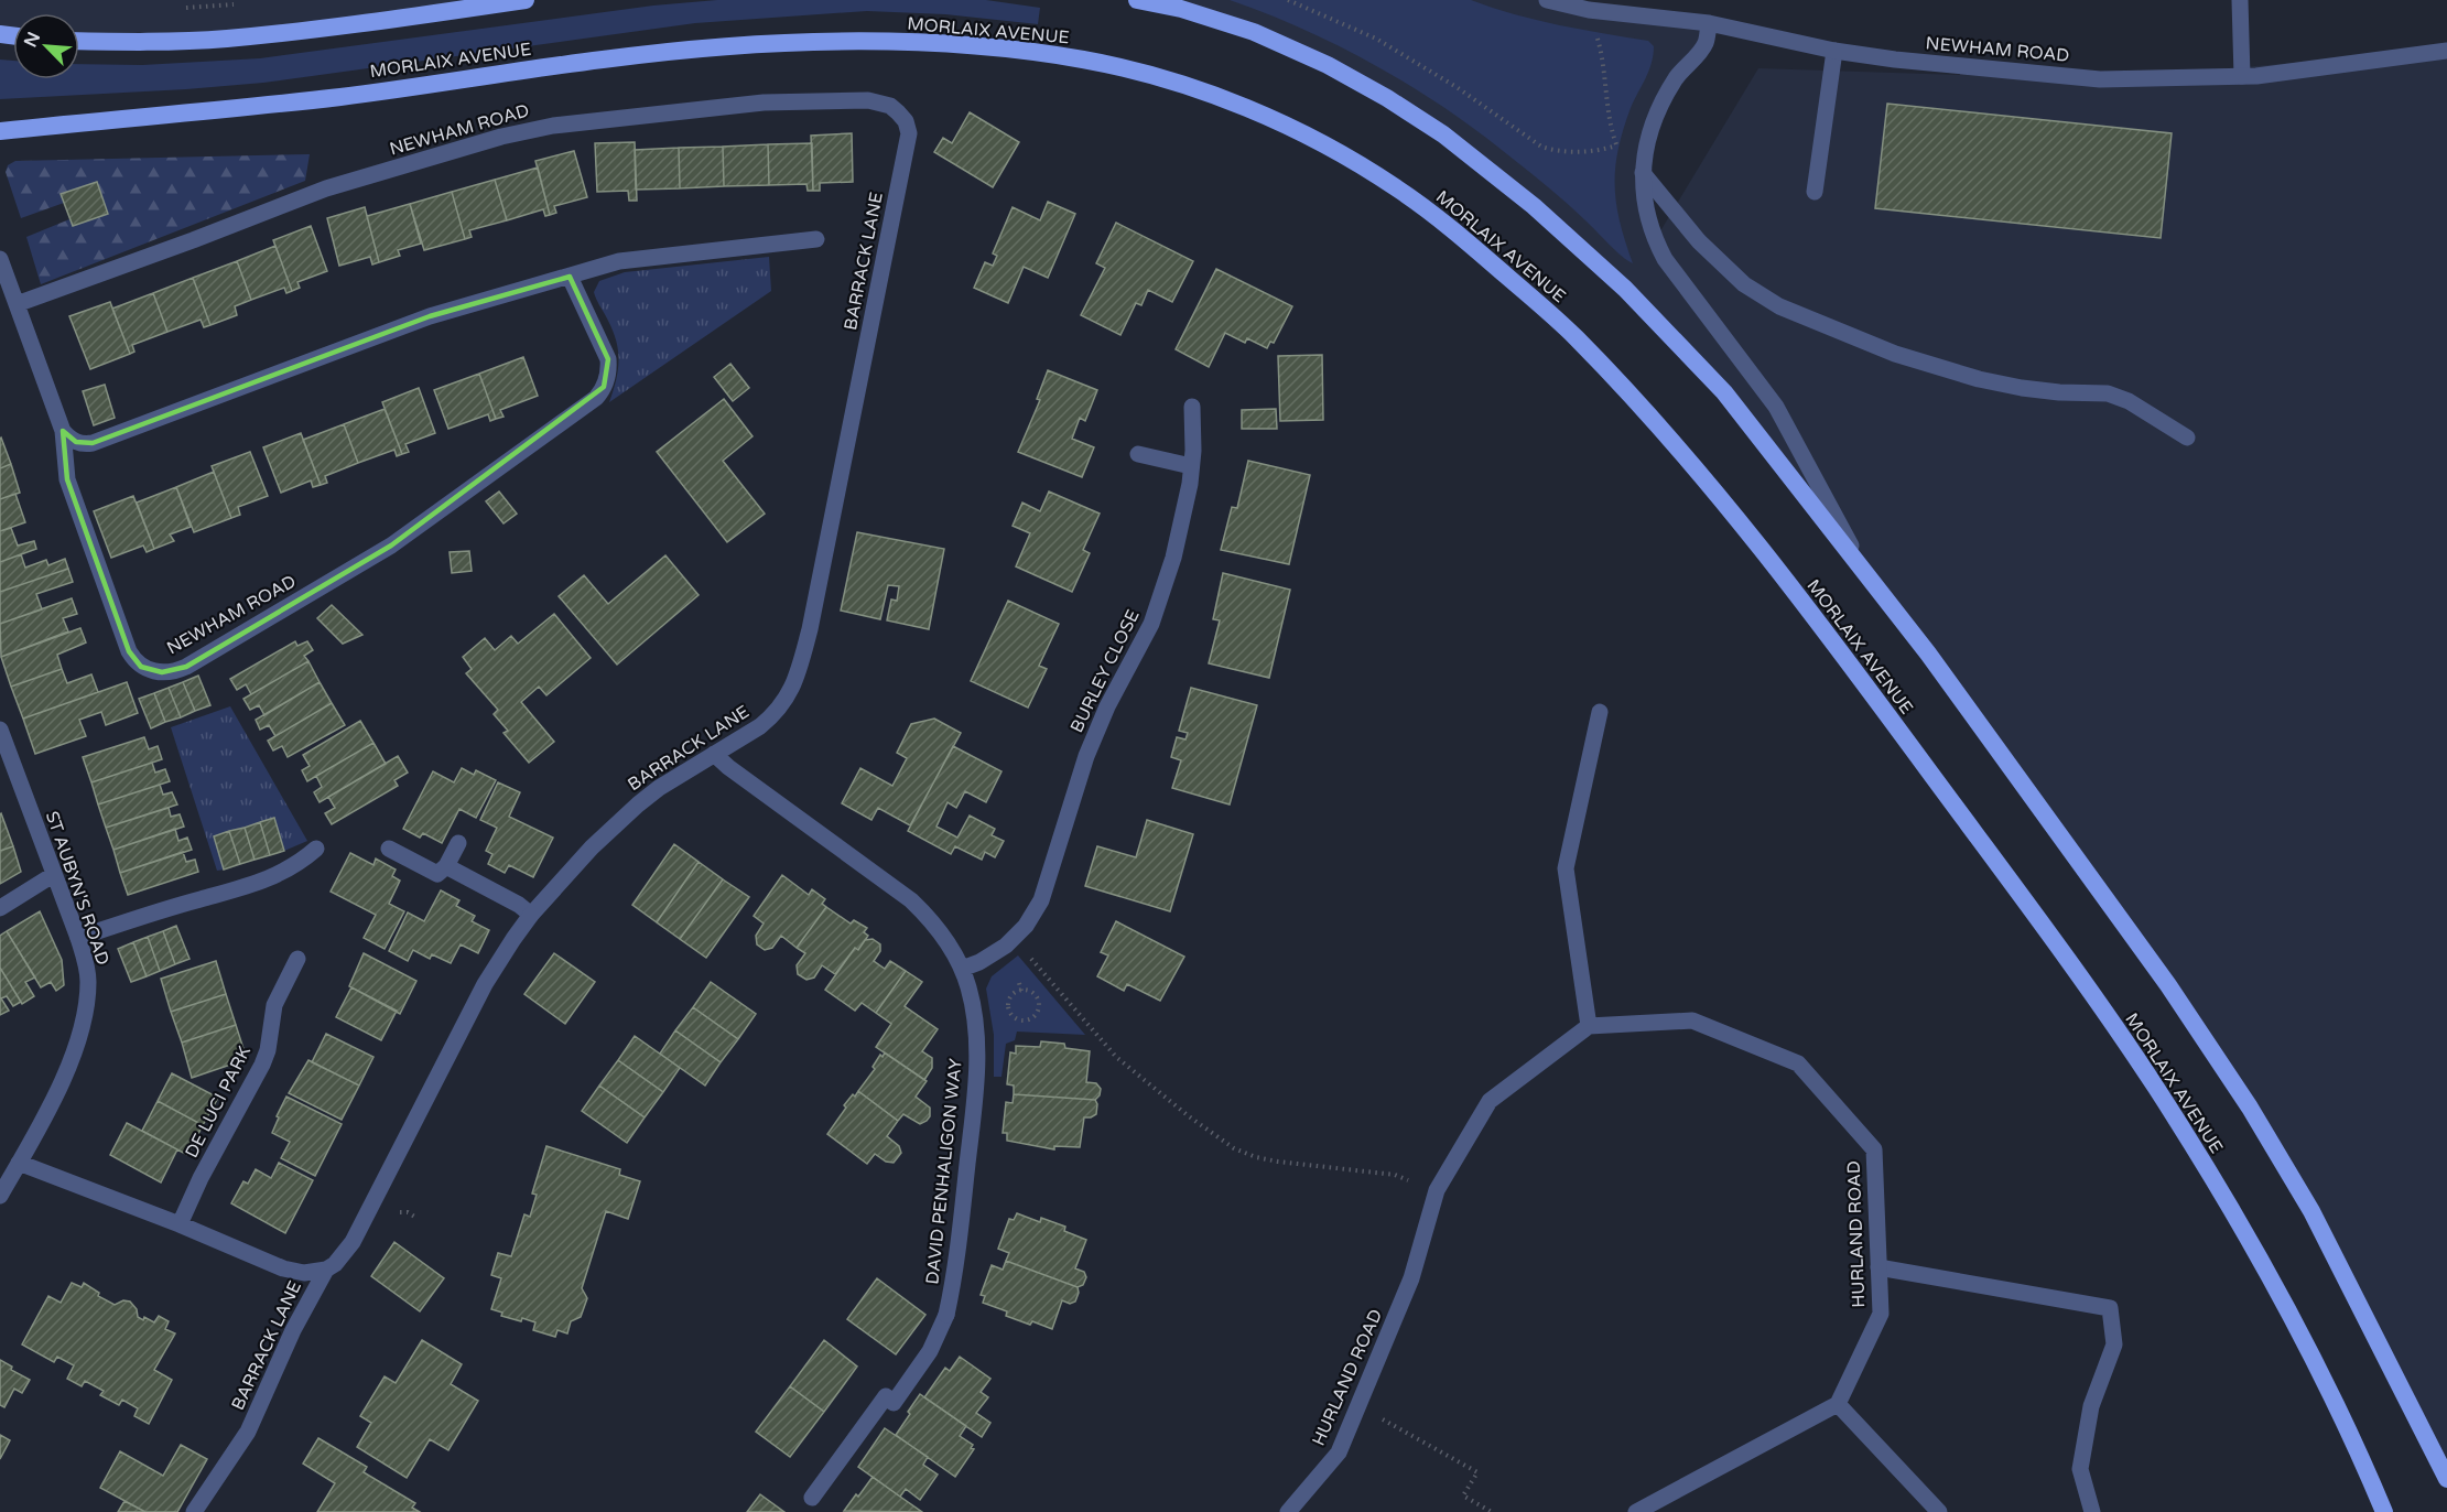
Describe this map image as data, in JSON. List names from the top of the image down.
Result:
{
  "streets": {
    "highway": ["MORLAIX AVENUE"],
    "street": [
      "NEWHAM ROAD",
      "BARRACK LANE",
      "BURLEY CLOSE",
      "ST AUBYN'S ROAD",
      "DE LUCI PARK",
      "DAVID PENHALIGON WAY",
      "HURLAND ROAD"
    ]
  },
  "crossings": [
    ["NEWHAM ROAD", "BARRACK LANE"],
    ["BARRACK LANE", "DAVID PENHALIGON WAY"],
    ["BURLEY CLOSE", "DAVID PENHALIGON WAY"]
  ],
  "north": "top left"
}
